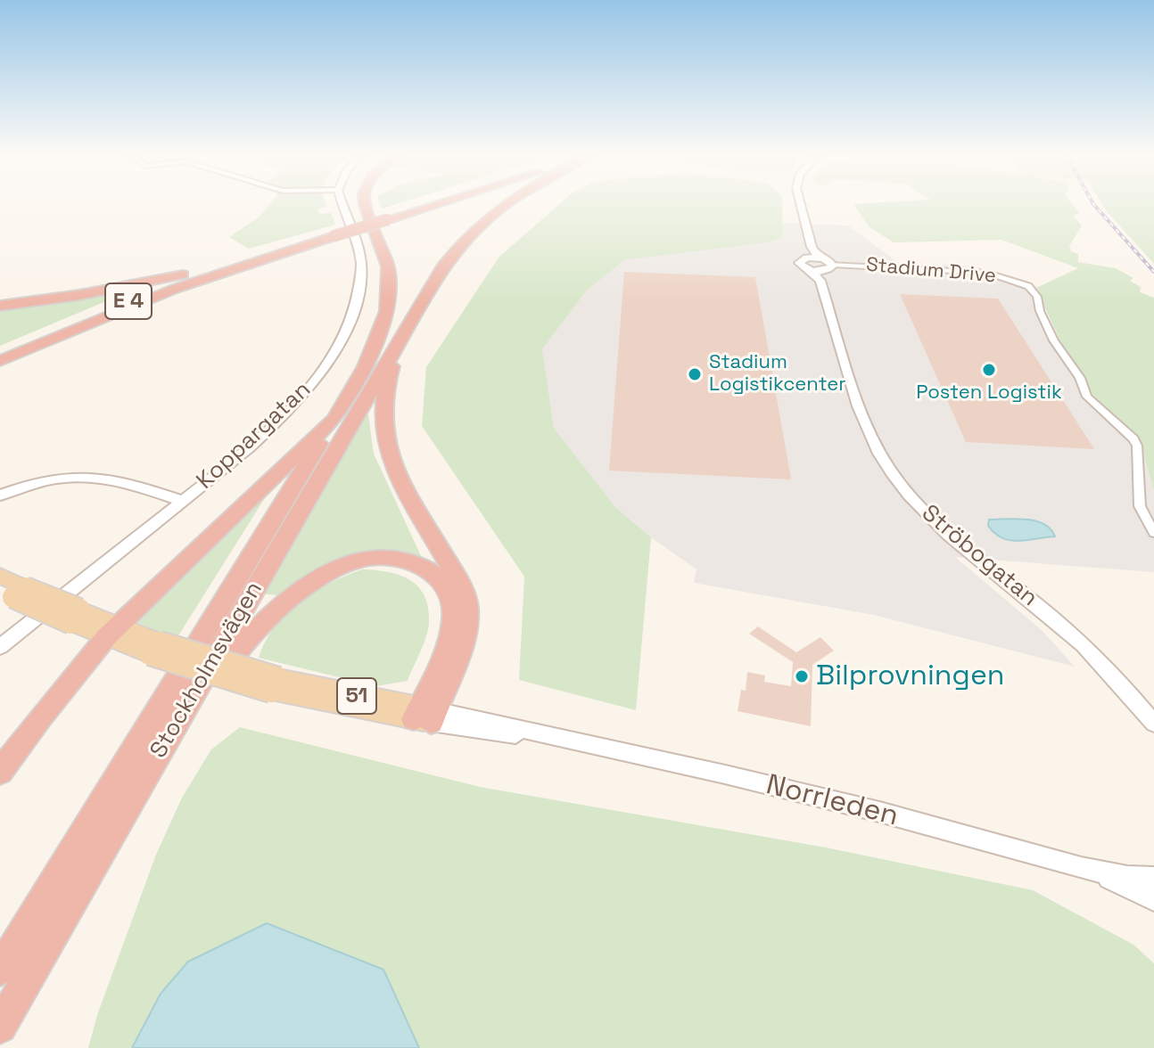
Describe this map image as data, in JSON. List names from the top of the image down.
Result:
{
  "streets": {
    "highway": ["E 4", "Stockholmsvägen"],
    "main road": ["51"],
    "street": [
      "Stadium Drive",
      "Koppargatan",
      "Ströbogatan",
      "Norrleden"
    ]
  },
  "crossings": [
    ["Stadium Drive", "Ströbogatan"],
    ["51", "Norrleden"]
  ],
  "places": ["Posten Logistik", "Stadium Logistikcenter", "Bilprovningen"]
}
